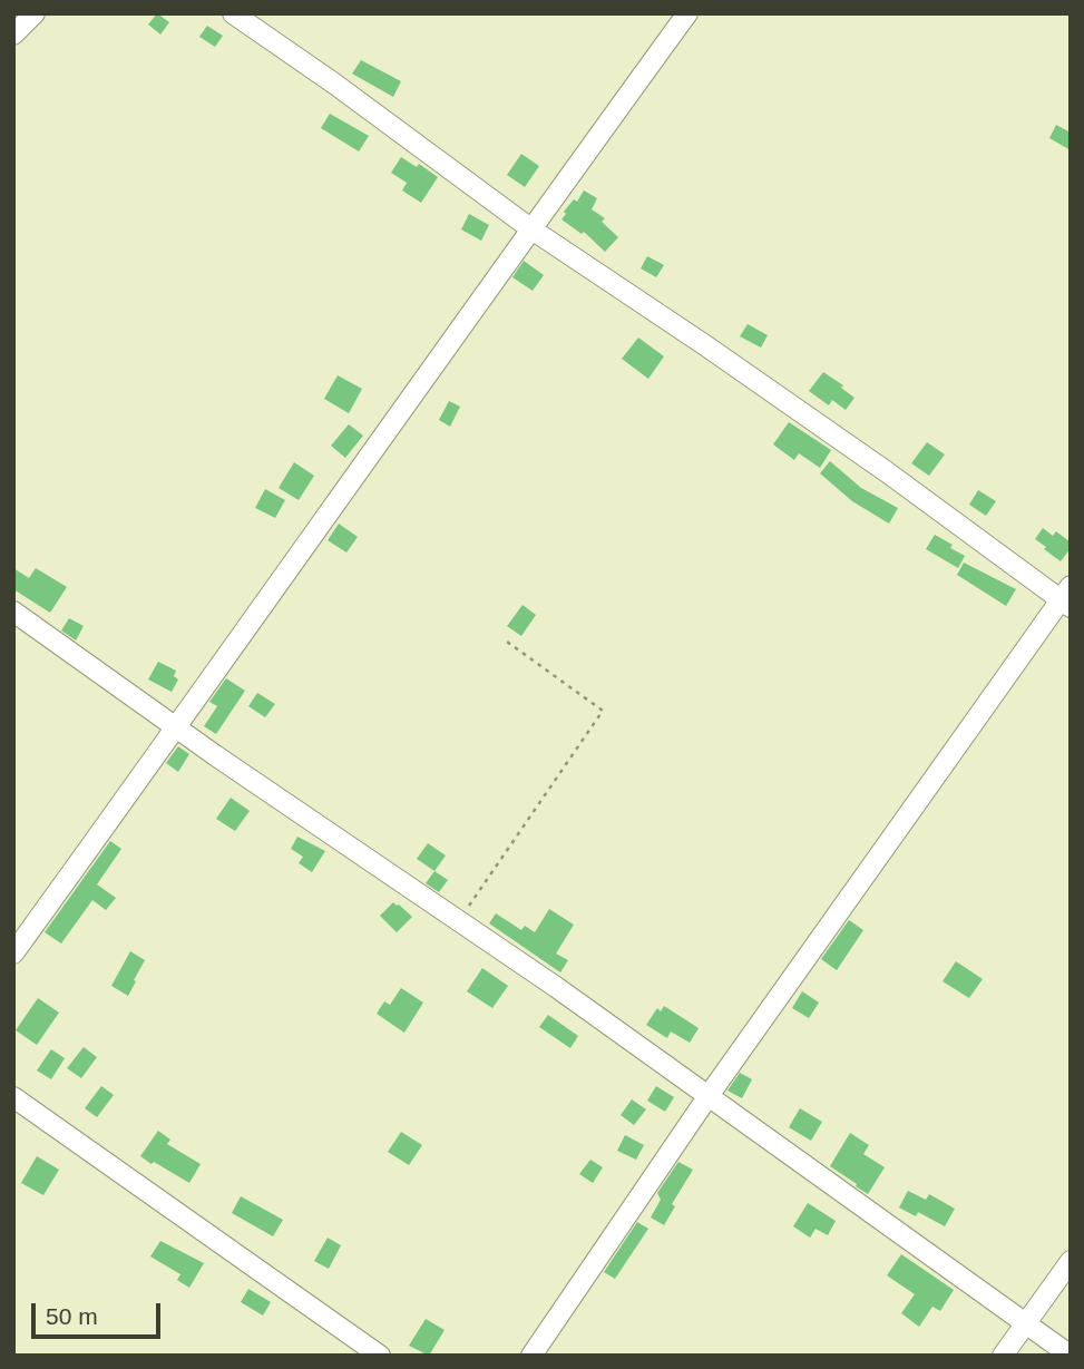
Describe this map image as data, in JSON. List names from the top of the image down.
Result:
{
  "scale_bar": "50 m"
}
